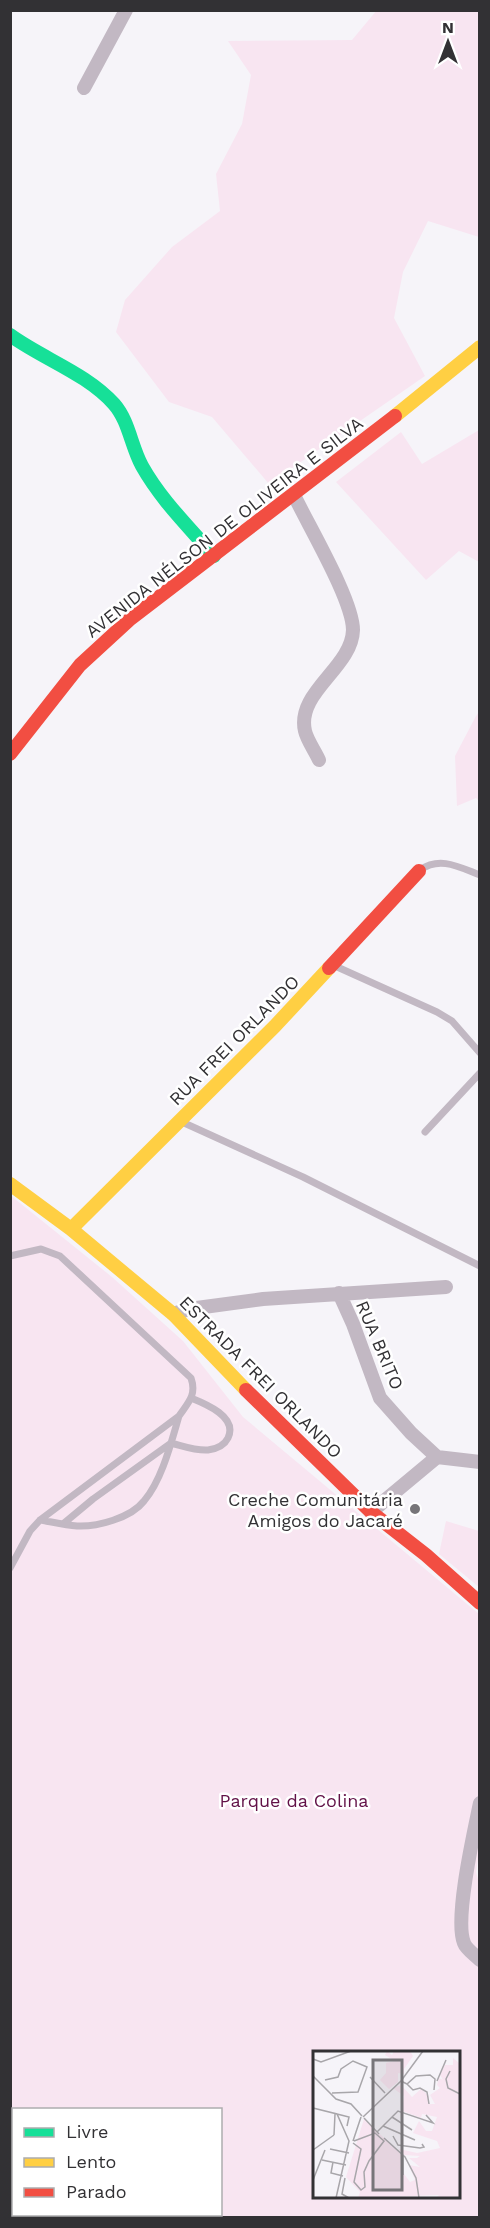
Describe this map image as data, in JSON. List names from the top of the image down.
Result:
{
  "streets": {
    "street": [
      "AVENIDA NÉLSON DE OLIVEIRA E SILVA",
      "RUA FREI ORLANDO",
      "RUA BRITO",
      "ESTRADA FREI ORLANDO"
    ]
  },
  "crossings": [
    ["RUA FREI ORLANDO", "ESTRADA FREI ORLANDO"]
  ],
  "parks": ["Parque da Colina"],
  "places": ["Creche Comunitária Amigos do Jacaré"],
  "legend": ["Livre", "Lento", "Parado"],
  "north": "top"
}
